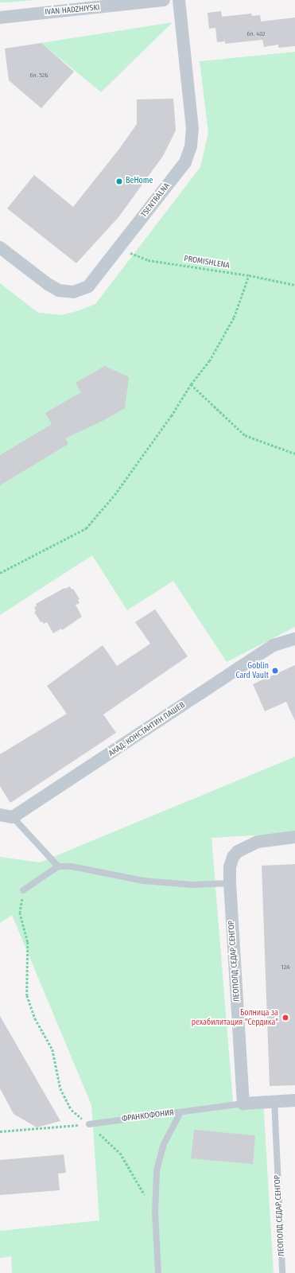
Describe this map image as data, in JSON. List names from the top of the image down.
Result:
{
  "streets": {
    "street": [
      "IVAN HADZHIYSKI",
      "TSENTRALNA",
      "АКАД. КОНСТАНТИН ПАШЕВ",
      "ЛЕОПОЛД СЕДАР СЕНГОР",
      "ФРАНКОФОНИЯ"
    ],
    "path": ["PROMISHLENA"]
  },
  "crossings": [
    ["TSENTRALNA", "PROMISHLENA"],
    ["ЛЕОПОЛД СЕДАР СЕНГОР", "ФРАНКОФОНИЯ"]
  ],
  "places": ["BeHome", "Goblin Card Vault", "Болница за рехабилитация \"Сердика\""],
  "house_numbers": ["бл. 402", "бл. 52Б", "12A"]
}
